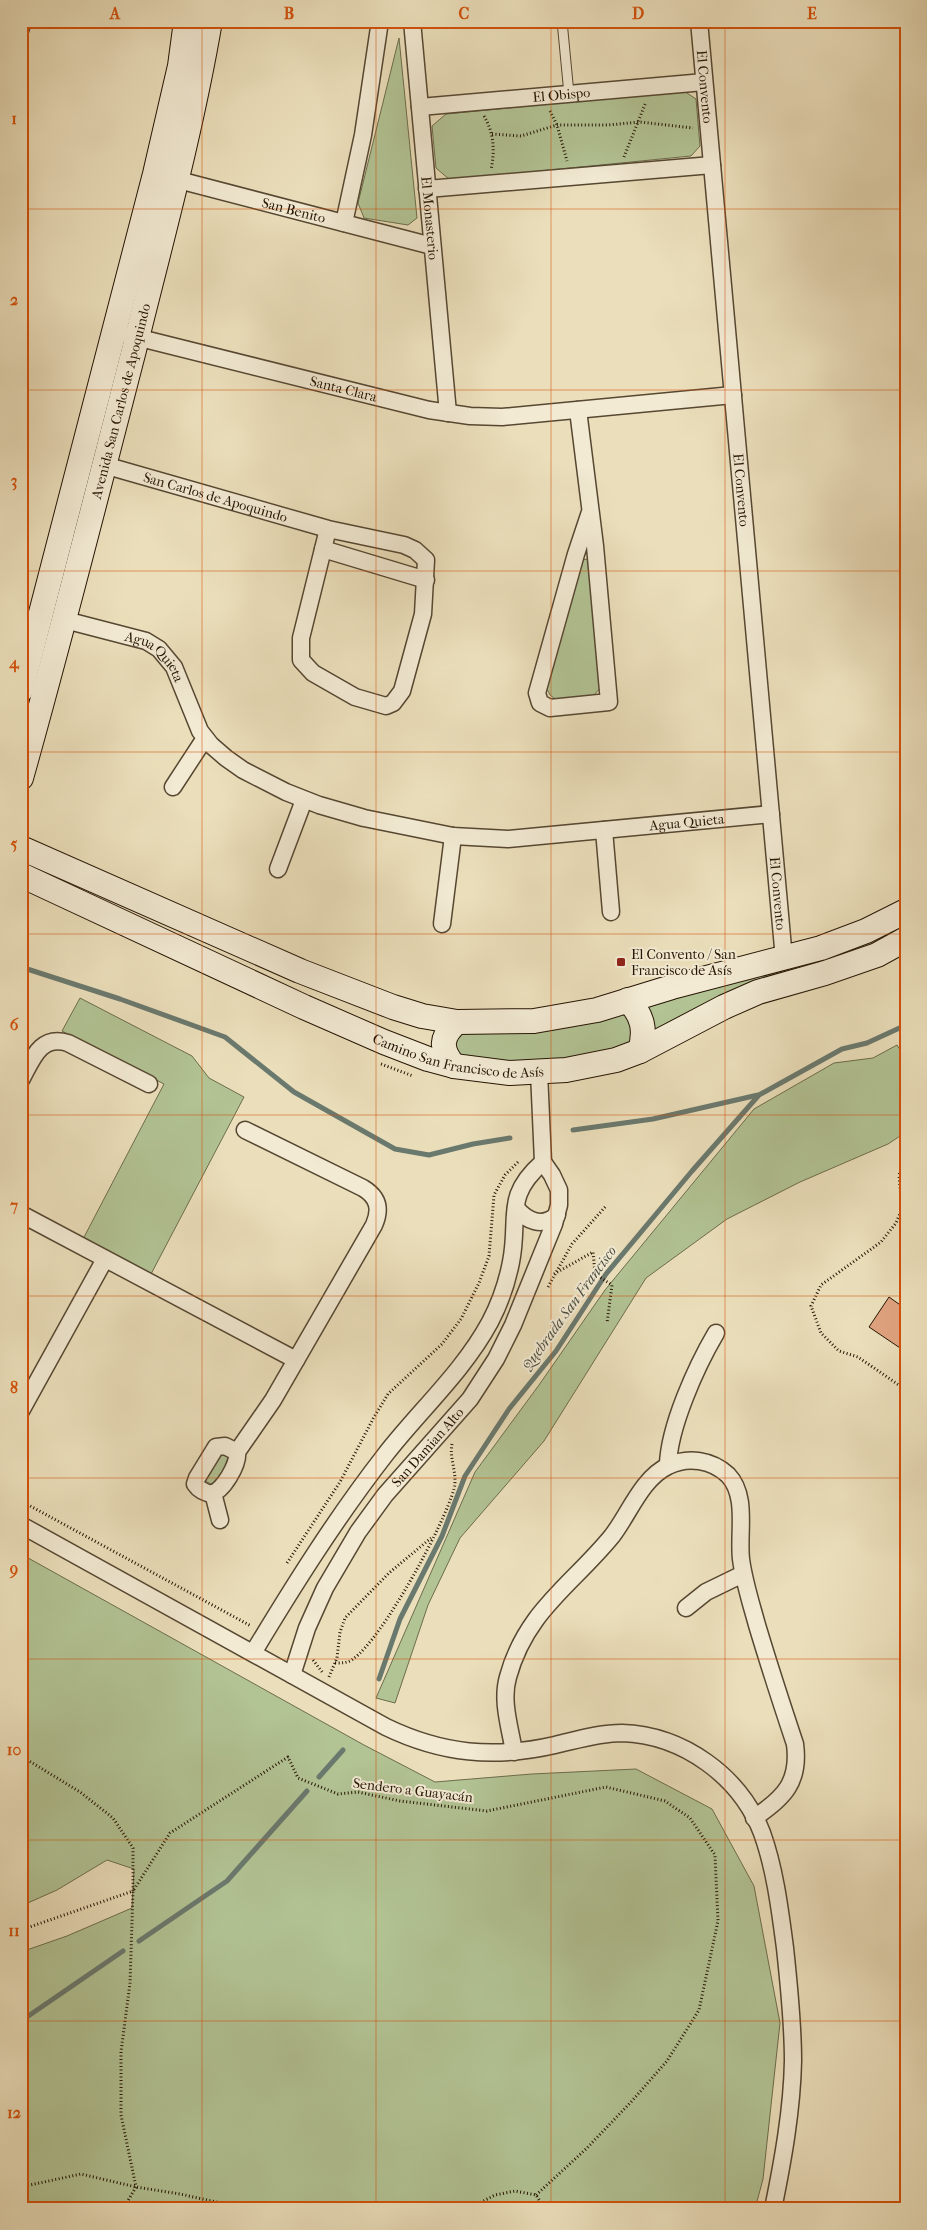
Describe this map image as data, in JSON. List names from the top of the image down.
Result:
{
  "streets": {
    "main road": ["Avenida San Carlos de Apoquindo", "Camino San Francisco de Asís"],
    "street": [
      "El Convento",
      "El Obispo",
      "San Benito",
      "El Monasterio",
      "Santa Clara",
      "San Carlos de Apoquindo",
      "Agua Quieta",
      "San Damian Alto"
    ],
    "path": ["Sendero a Guayacán"]
  },
  "crossings": [
    ["El Convento", "El Obispo"],
    ["El Convento", "Santa Clara"],
    ["El Convento", "Agua Quieta"],
    ["El Obispo", "El Monasterio"],
    ["San Benito", "El Monasterio"],
    ["San Benito", "Avenida San Carlos de Apoquindo"],
    ["El Monasterio", "Santa Clara"],
    ["Santa Clara", "Avenida San Carlos de Apoquindo"],
    ["Avenida San Carlos de Apoquindo", "San Carlos de Apoquindo"],
    ["Avenida San Carlos de Apoquindo", "Agua Quieta"],
    ["Camino San Francisco de Asís", "San Damian Alto"]
  ],
  "water": ["Quebrada San Francisco"],
  "places": {
    "transit": ["El Convento / San Francisco de Asís"]
  },
  "grid": {
    "columns": [
      "A",
      "B",
      "C",
      "D",
      "E"
    ],
    "rows": [
      "1",
      "2",
      "3",
      "4",
      "5",
      "6",
      "7",
      "8",
      "9",
      "10",
      "11",
      "12"
    ]
  }
}
